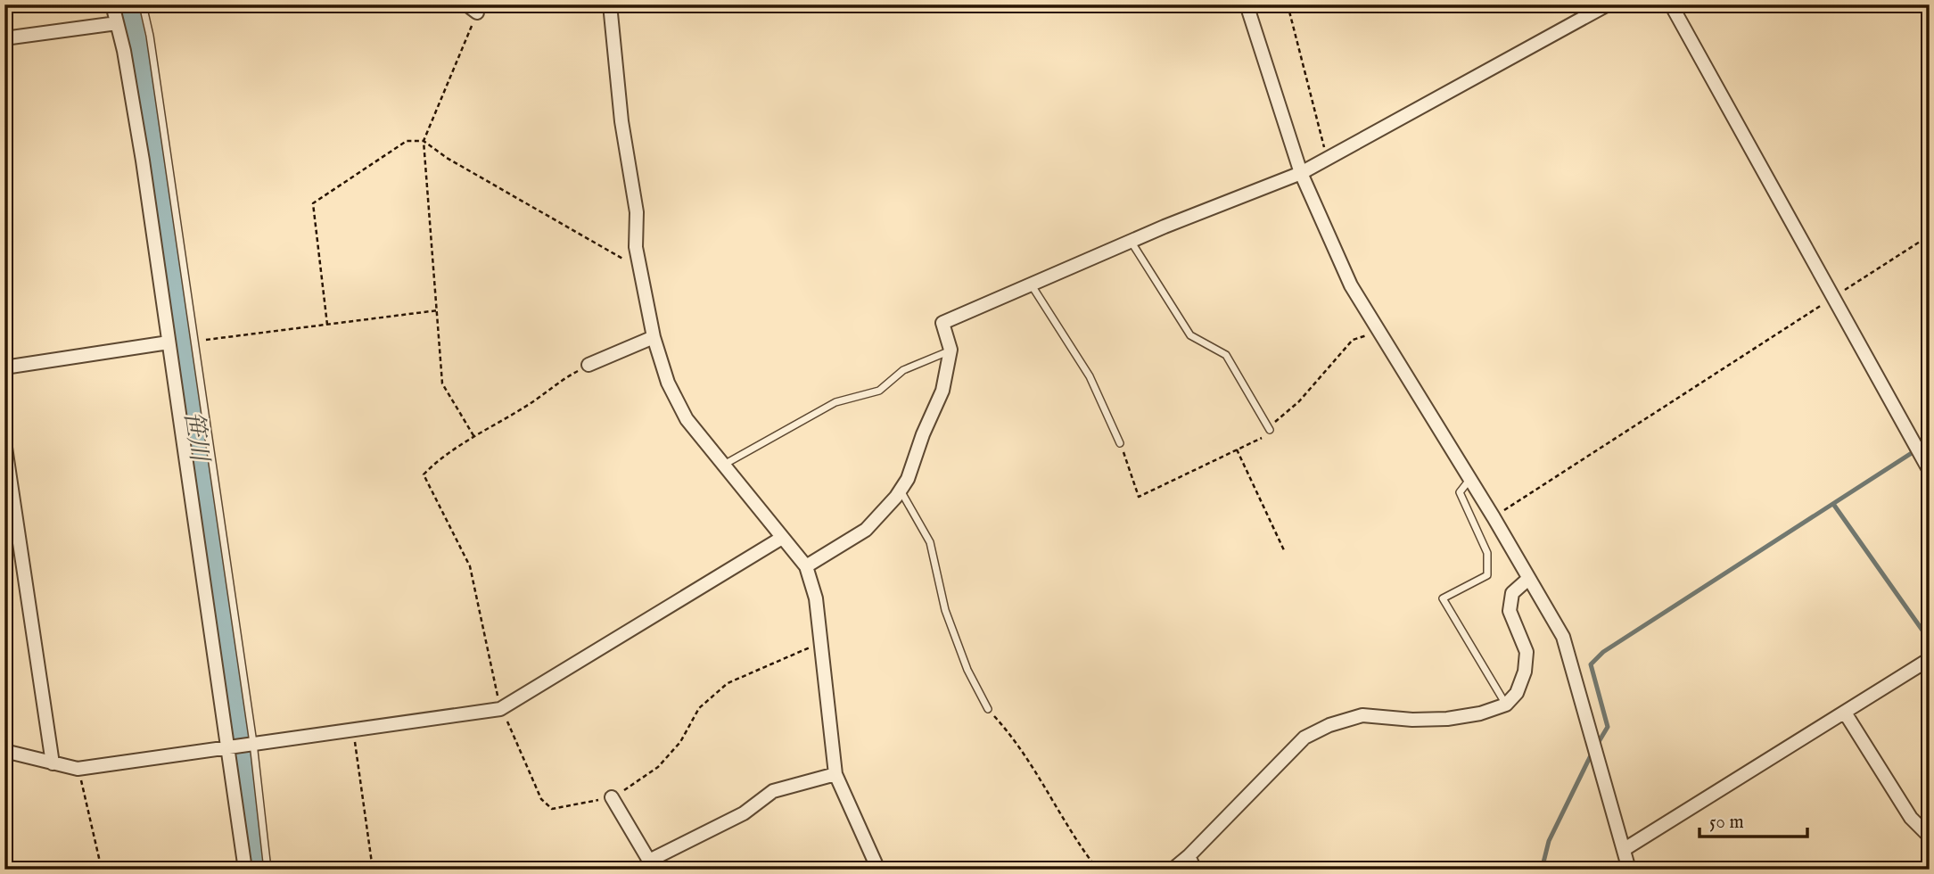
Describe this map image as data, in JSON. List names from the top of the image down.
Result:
{
  "water": ["笹川"],
  "scale_bar": "50 m"
}
